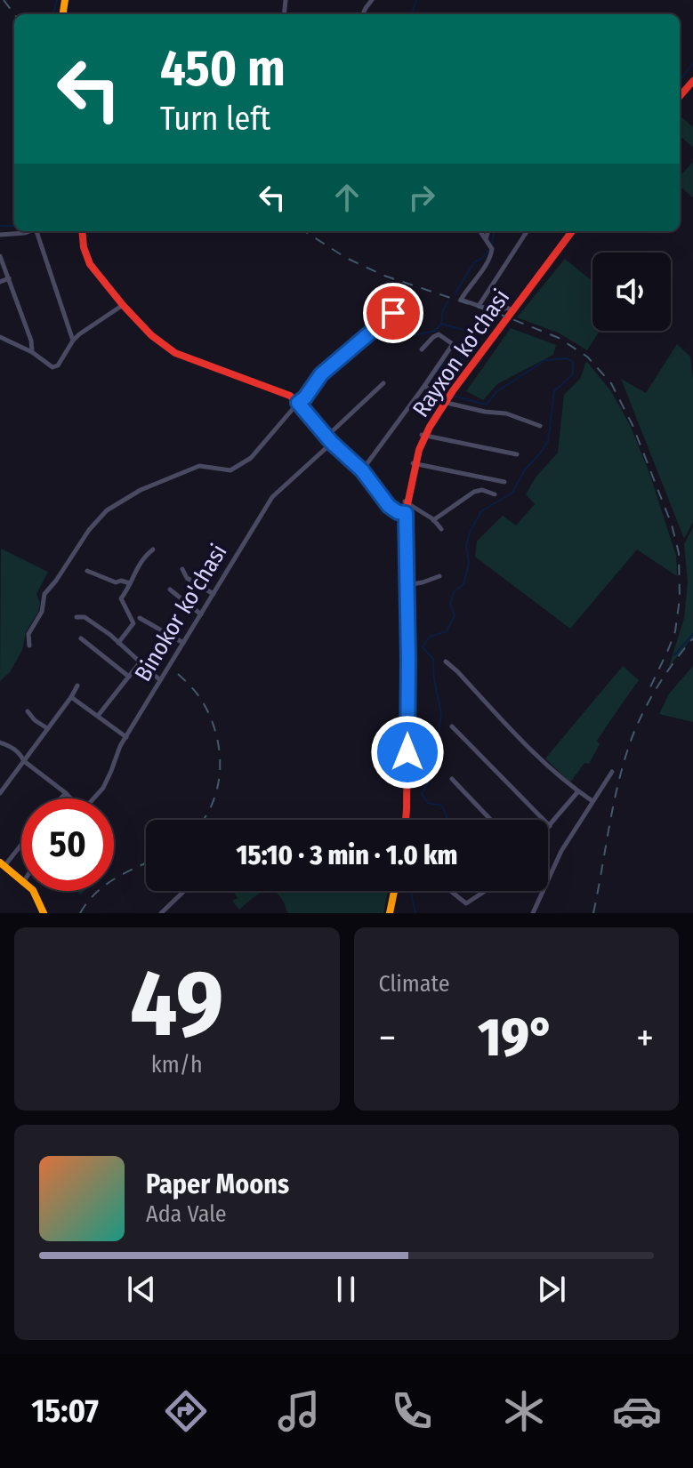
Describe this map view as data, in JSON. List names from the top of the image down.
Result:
{
  "streets": {
    "main road": ["Rayxon ko'chasi"],
    "street": ["Binokor ko'chasi"]
  },
  "page": {
    "turn": ["450 m", "Turn left"],
    "limit": "50",
    "trip": "15:10 · 3 min · 1.0 km",
    "tile": [
      ["49", "km/h"],
      "Climate"
    ],
    "heat": ["−", "19°", "+"],
    "song": ["Paper Moons", "Ada Vale"],
    "tabs": "15:07"
  }
}
